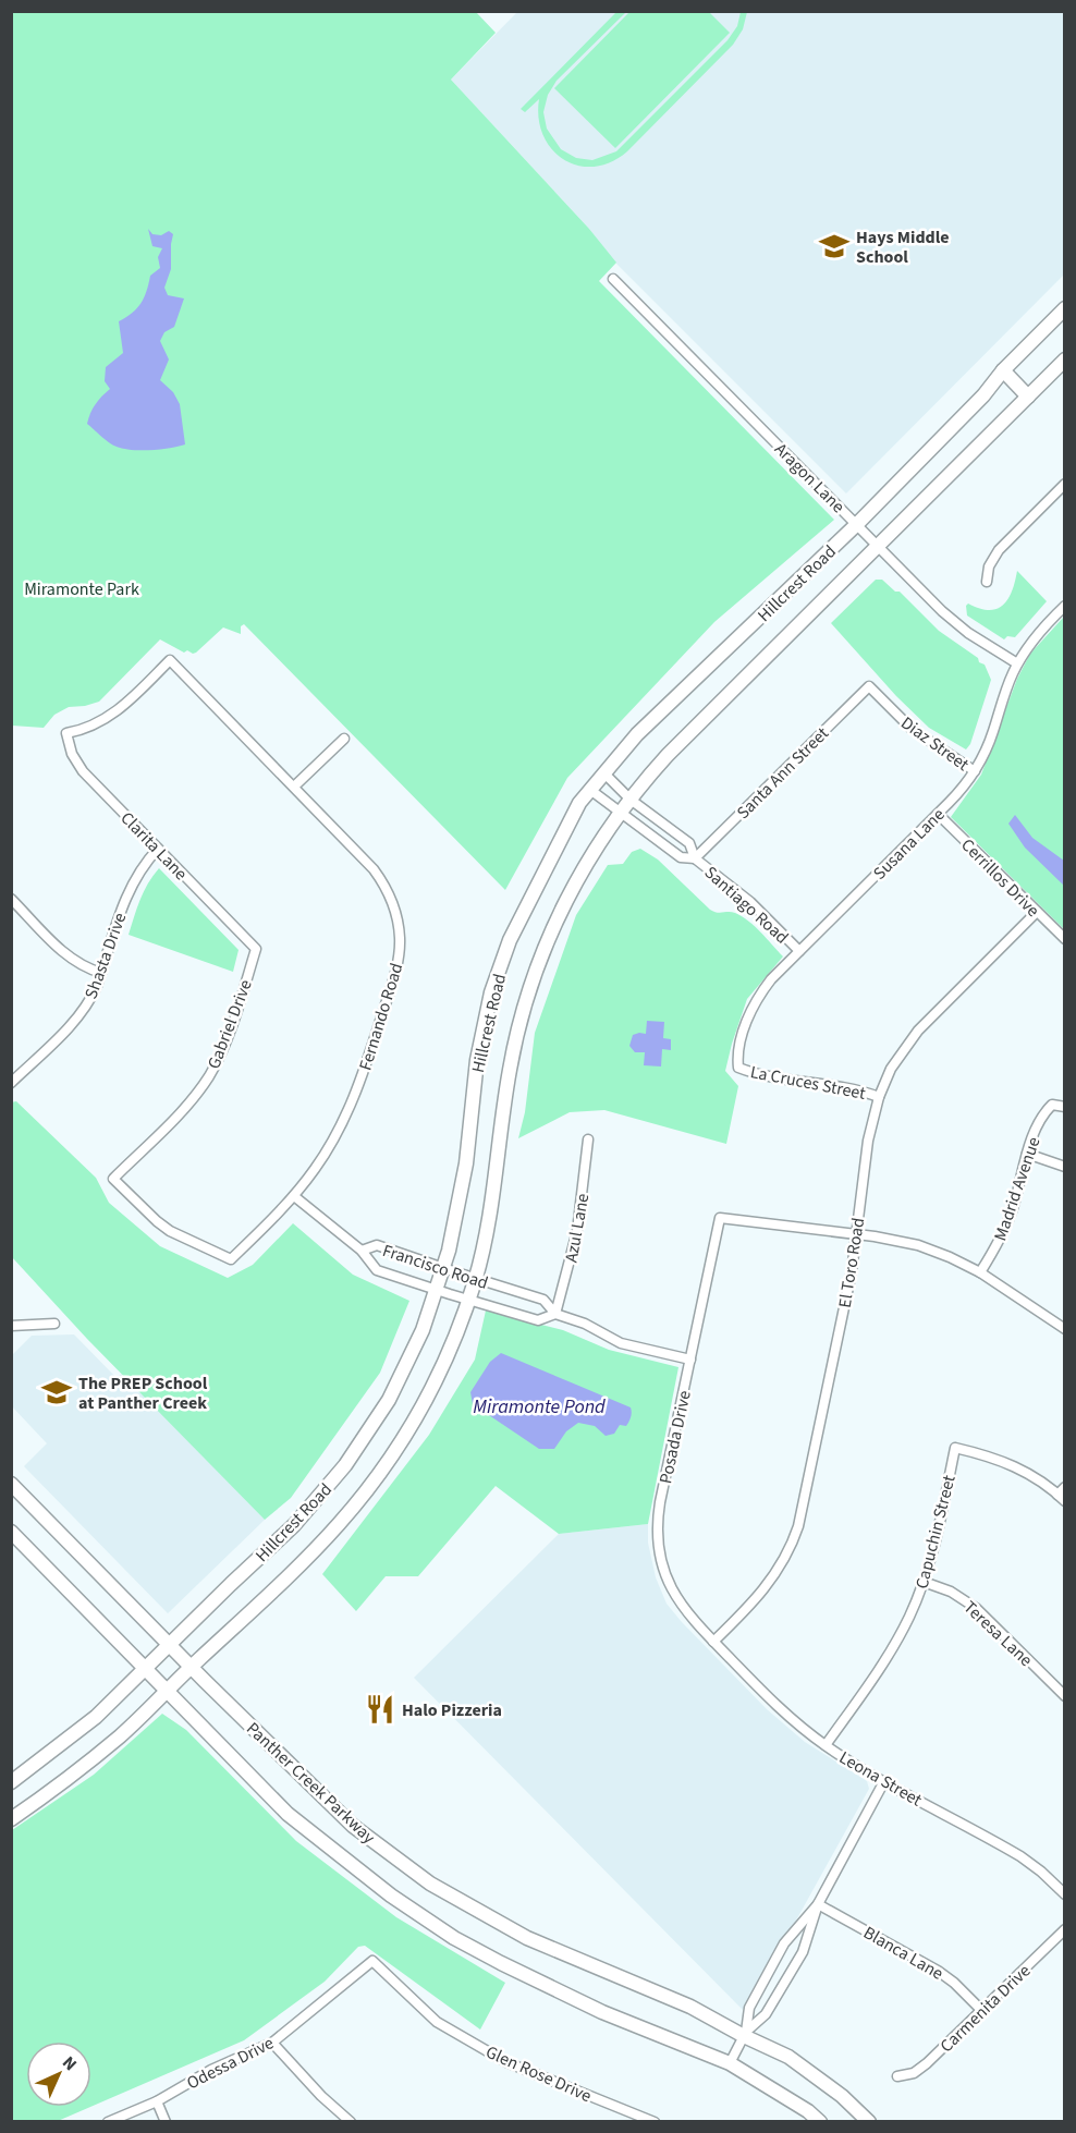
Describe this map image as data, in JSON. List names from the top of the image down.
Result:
{
  "streets": {
    "street": [
      "Aragon Lane",
      "Hillcrest Road",
      "Diaz Street",
      "Santa Ann Street",
      "Susana Lane",
      "Clarita Lane",
      "Cerrillos Drive",
      "Santiago Road",
      "Shasta Drive",
      "Fernando Road",
      "Gabriel Drive",
      "La Cruces Street",
      "Madrid Avenue",
      "Azul Lane",
      "El Toro Road",
      "Francisco Road",
      "Posada Drive",
      "Capuchin Street",
      "Teresa Lane",
      "Leona Street",
      "Panther Creek Parkway",
      "Blanca Lane",
      "Carmenita Drive",
      "Odessa Drive",
      "Glen Rose Drive"
    ]
  },
  "crossings": [
    ["Aragon Lane", "Hillcrest Road"],
    ["Aragon Lane", "Susana Lane"],
    ["Hillcrest Road", "Santiago Road"],
    ["Hillcrest Road", "Francisco Road"],
    ["Hillcrest Road", "Panther Creek Parkway"],
    ["Diaz Street", "Santa Ann Street"],
    ["Diaz Street", "Susana Lane"],
    ["Santa Ann Street", "Santiago Road"],
    ["Susana Lane", "Cerrillos Drive"],
    ["Susana Lane", "Santiago Road"],
    ["Susana Lane", "La Cruces Street"],
    ["Clarita Lane", "Shasta Drive"],
    ["Clarita Lane", "Fernando Road"],
    ["Clarita Lane", "Gabriel Drive"],
    ["Cerrillos Drive", "El Toro Road"],
    ["Fernando Road", "Gabriel Drive"],
    ["La Cruces Street", "El Toro Road"],
    ["Azul Lane", "Francisco Road"],
    ["El Toro Road", "Posada Drive"],
    ["El Toro Road", "Leona Street"],
    ["Francisco Road", "Posada Drive"],
    ["Posada Drive", "Leona Street"],
    ["Capuchin Street", "Teresa Lane"],
    ["Capuchin Street", "Leona Street"],
    ["Blanca Lane", "Carmenita Drive"],
    ["Odessa Drive", "Glen Rose Drive"]
  ],
  "water": ["Miramonte Pond"],
  "parks": ["Miramonte Park"],
  "places": {
    "school or university": ["Hays Middle School", "The PREP School at Panther Creek"],
    "restaurant": ["Halo Pizzeria"]
  },
  "north": "top right"
}
